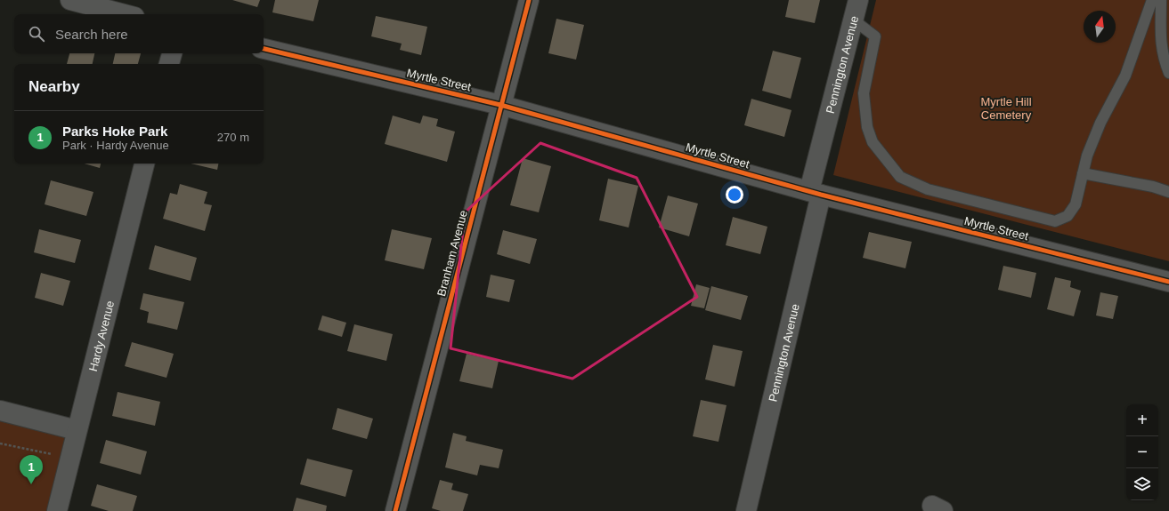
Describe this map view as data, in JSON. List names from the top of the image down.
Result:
{
  "streets": {
    "street": [
      "Pennington Avenue",
      "Myrtle Street",
      "Branham Avenue",
      "Hardy Avenue"
    ]
  },
  "crossings": [
    ["Pennington Avenue", "Myrtle Street"],
    ["Myrtle Street", "Branham Avenue"]
  ],
  "parks": ["Myrtle Hill Cemetery"],
  "north": "top",
  "page": {
    "search": "Search here",
    "heading": "Nearby",
    "list": [
      {
        "mark": "1",
        "name": "Parks Hoke Park",
        "note": "Park · Hardy Avenue",
        "value": "270 m"
      }
    ],
    "map_buttons": ["+", "−"],
    "pins": "1"
  }
}
